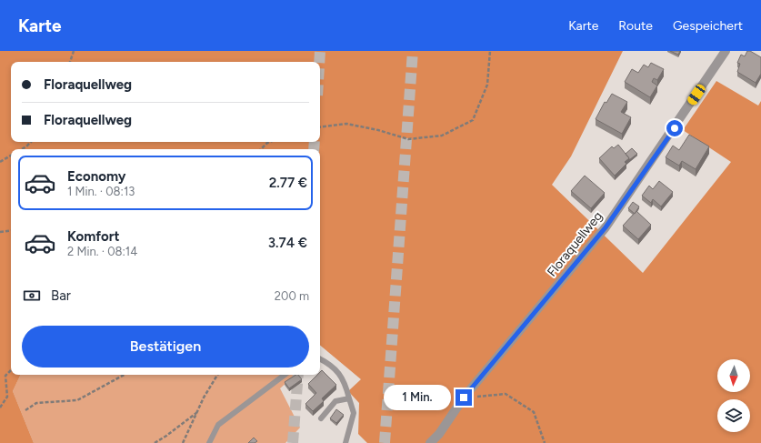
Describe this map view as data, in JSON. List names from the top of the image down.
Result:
{
  "streets": {
    "street": ["Floraquellweg"]
  },
  "north": "bottom",
  "page": {
    "header": "Karte",
    "nav": ["Karte", "Route", "Gespeichert"],
    "banner": ["Floraquellweg", "Floraquellweg"],
    "list": [
      {
        "name": "Economy",
        "note": "1 Min. · 08:13",
        "value": "2.77 €"
      },
      {
        "name": "Komfort",
        "note": "2 Min. · 08:14",
        "value": "3.74 €"
      }
    ],
    "pay": ["Bar", "200 m"],
    "buttons": "Bestätigen",
    "bubble": "1 Min."
  }
}
